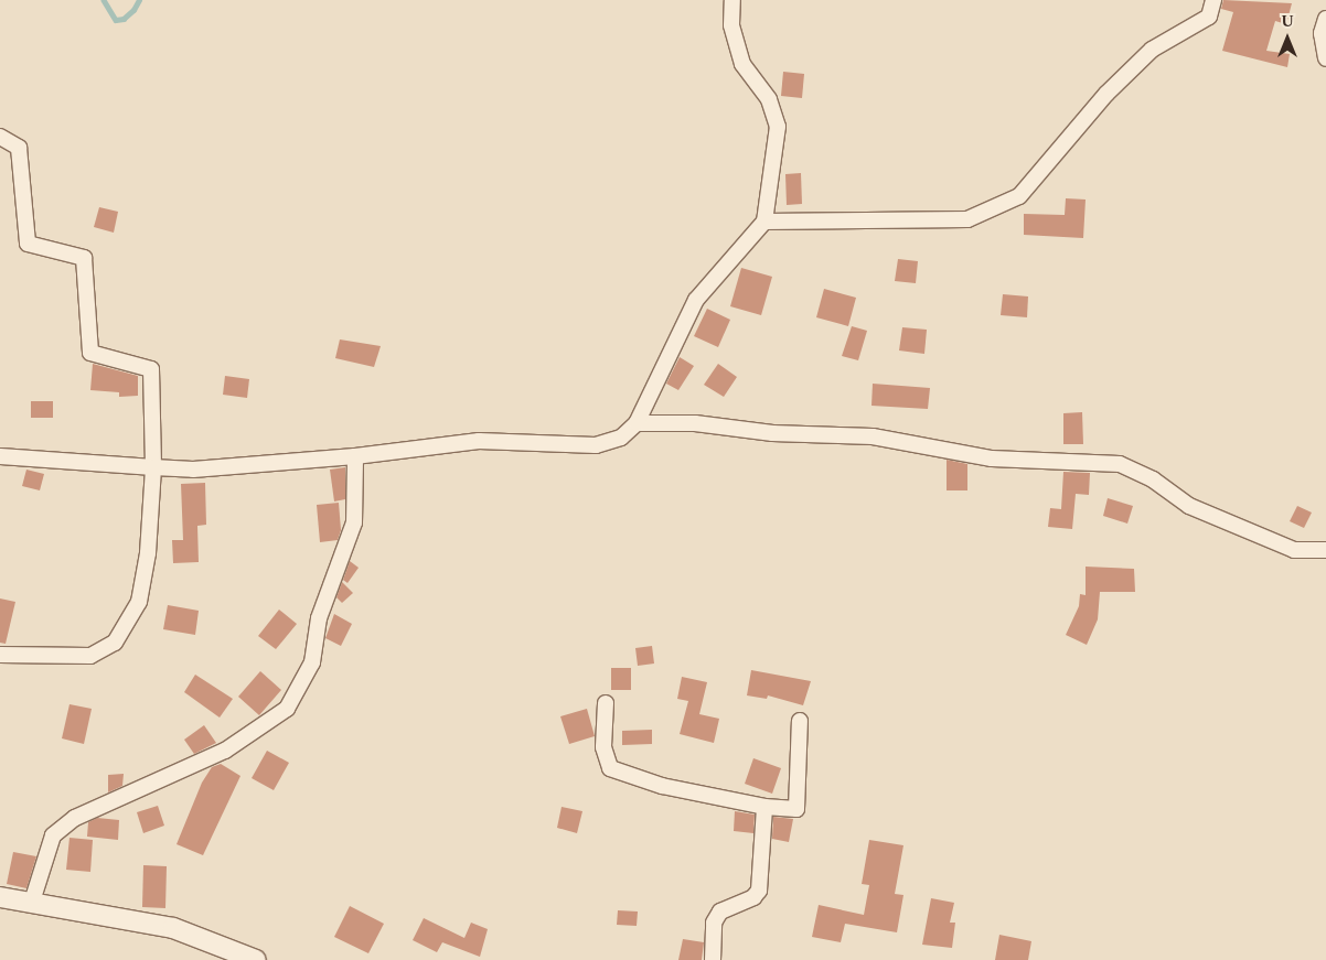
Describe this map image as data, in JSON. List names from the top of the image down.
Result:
{
  "north": "top"
}
